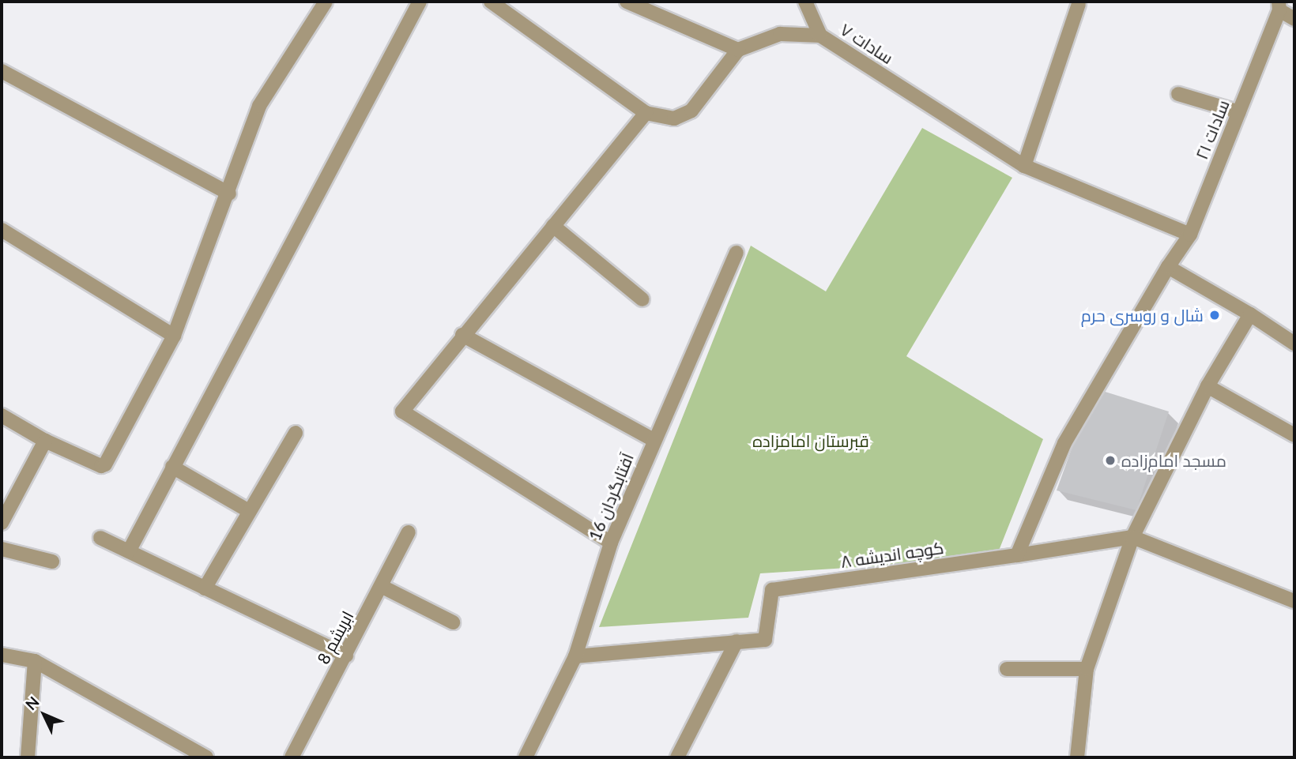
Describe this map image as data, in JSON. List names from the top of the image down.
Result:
{
  "streets": {
    "street": [
      "سادات ۷",
      "سادات ۲۱",
      "آفتابگردان 16",
      "کوچه اندیشه ۸",
      "ابریشم 8"
    ]
  },
  "crossings": [
    ["سادات ۷", "سادات ۲۱"],
    ["سادات ۲۱", "کوچه اندیشه ۸"]
  ],
  "parks": ["قبرستان امامزاده"],
  "places": ["شال و روسری حرم", "مسجد امام‌زاده"],
  "north": "top left"
}
